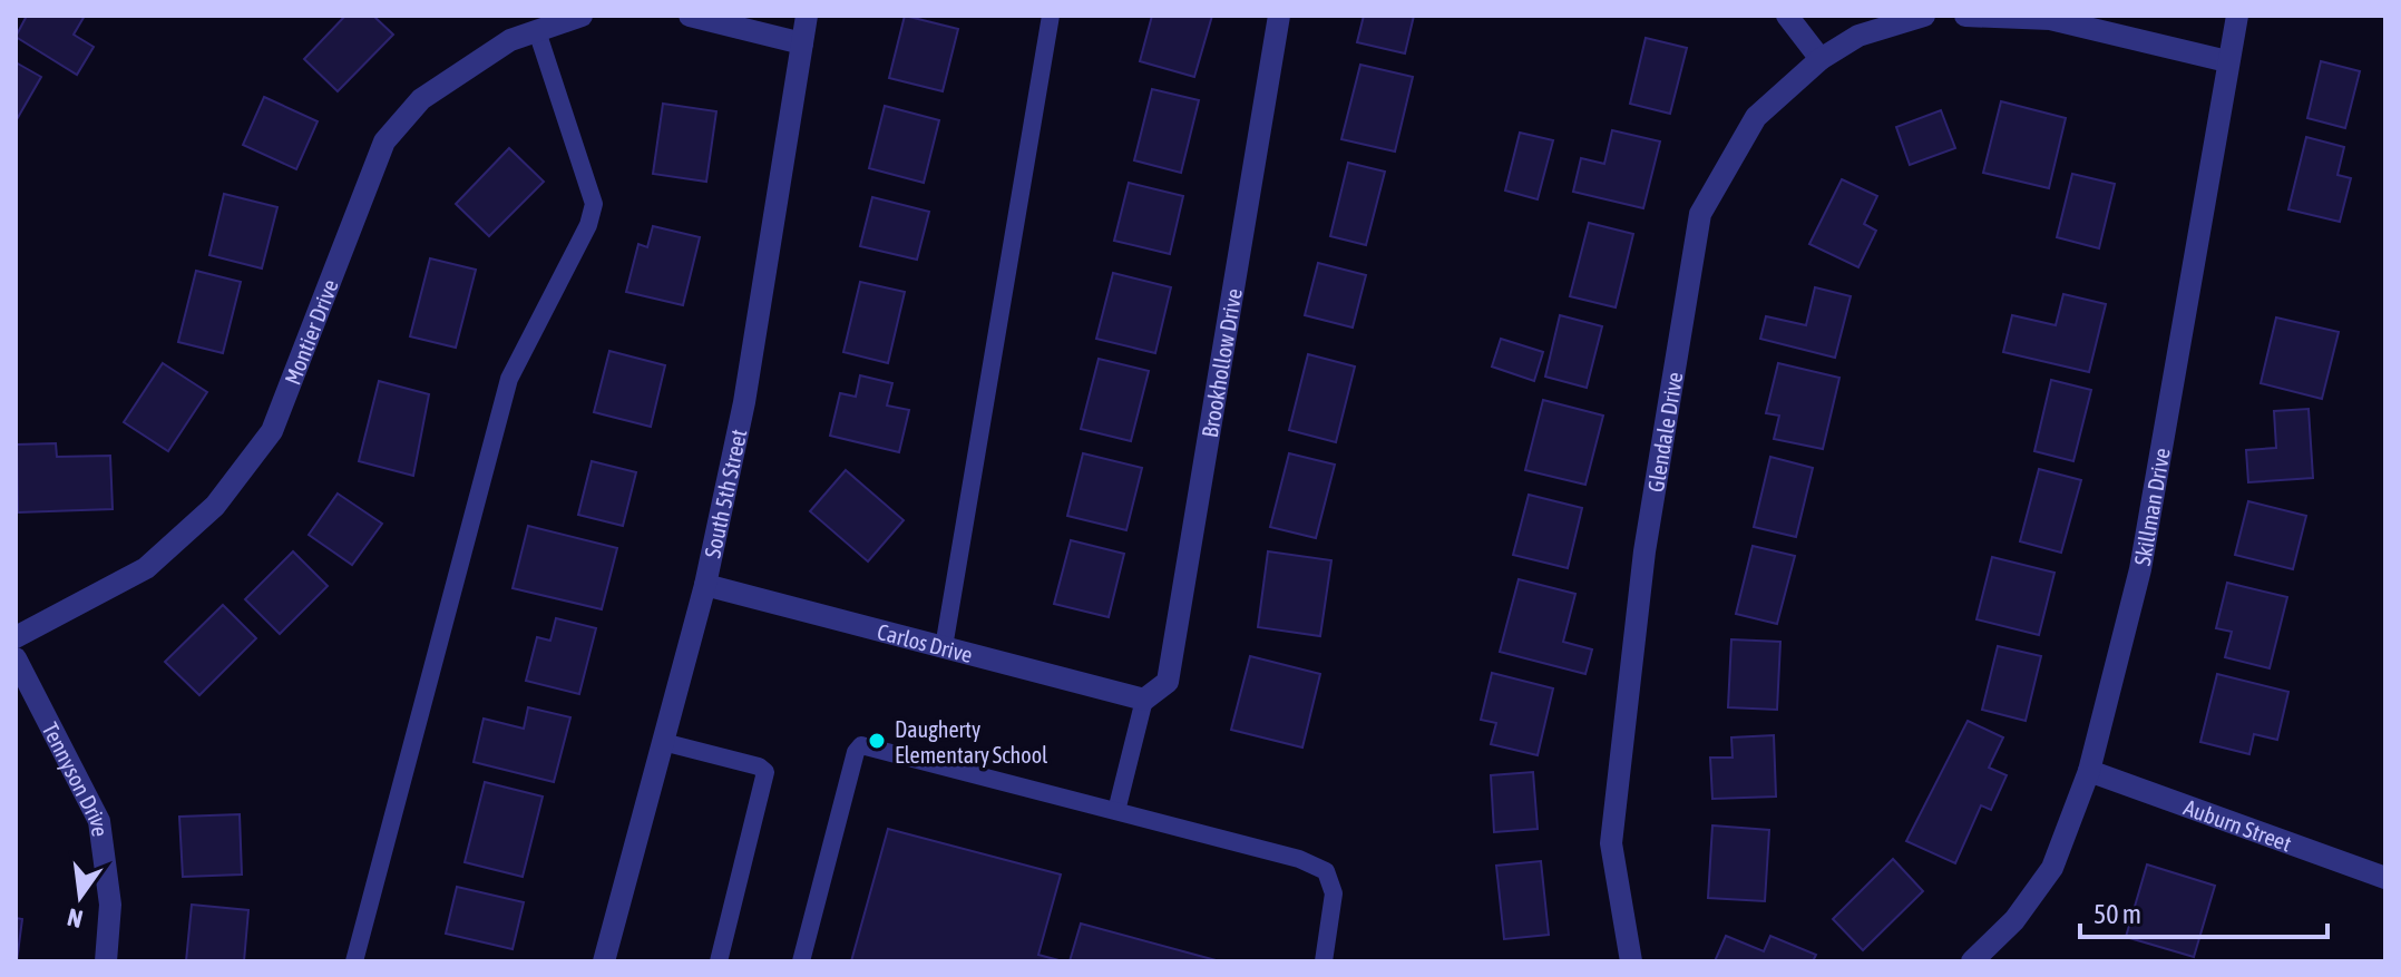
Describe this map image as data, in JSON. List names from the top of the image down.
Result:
{
  "streets": {
    "street": [
      "Montier Drive",
      "Brookhollow Drive",
      "Glendale Drive",
      "South 5th Street",
      "Skillman Drive",
      "Carlos Drive",
      "Tennyson Drive",
      "Auburn Street"
    ]
  },
  "crossings": [
    ["Brookhollow Drive", "Carlos Drive"],
    ["South 5th Street", "Carlos Drive"],
    ["Skillman Drive", "Auburn Street"]
  ],
  "places": ["Daugherty Elementary School"],
  "scale_bar": "50 m",
  "north": "bottom"
}
